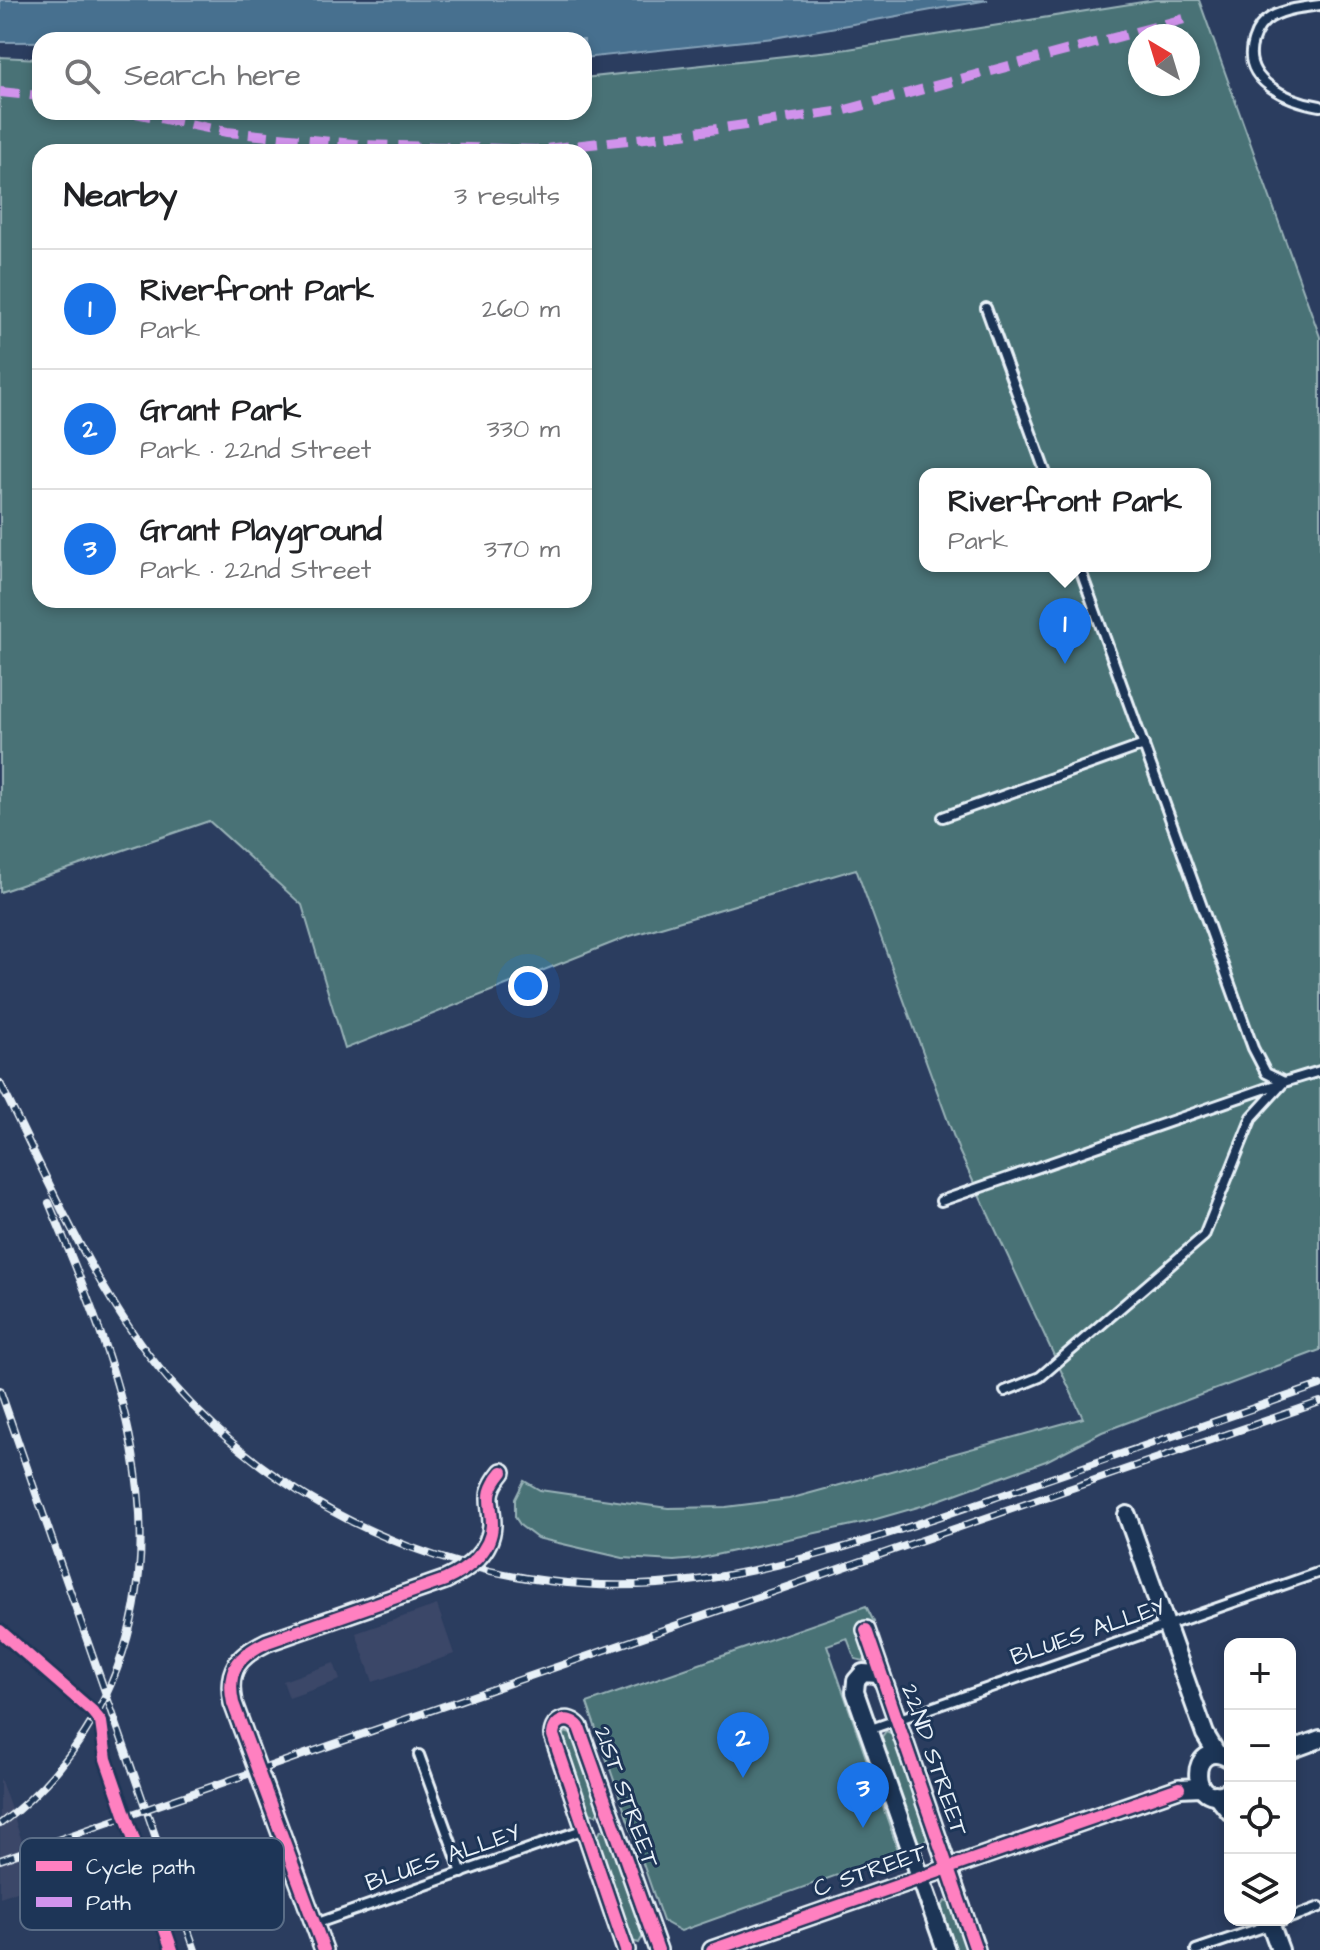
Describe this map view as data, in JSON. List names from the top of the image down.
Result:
{
  "streets": {
    "street": ["22ND STREET", "21ST STREET", "C STREET"],
    "lane": ["BLUES ALLEY"]
  },
  "crossings": [
    ["BLUES ALLEY", "22ND STREET"],
    ["BLUES ALLEY", "21ST STREET"],
    ["22ND STREET", "C STREET"]
  ],
  "legend": ["Cycle path", "Path"],
  "north": "top left",
  "page": {
    "search": "Search here",
    "heading": ["Nearby", "3 results"],
    "list": [
      {
        "mark": "1",
        "name": "Riverfront Park",
        "note": "Park",
        "value": "260 m"
      },
      {
        "mark": "2",
        "name": "Grant Park",
        "note": "Park · 22nd Street",
        "value": "330 m"
      },
      {
        "mark": "3",
        "name": "Grant Playground",
        "note": "Park · 22nd Street",
        "value": "370 m"
      }
    ],
    "popup": ["Riverfront Park", "Park"],
    "pins": ["1", "2", "3"],
    "map_buttons": ["+", "−"]
  }
}
